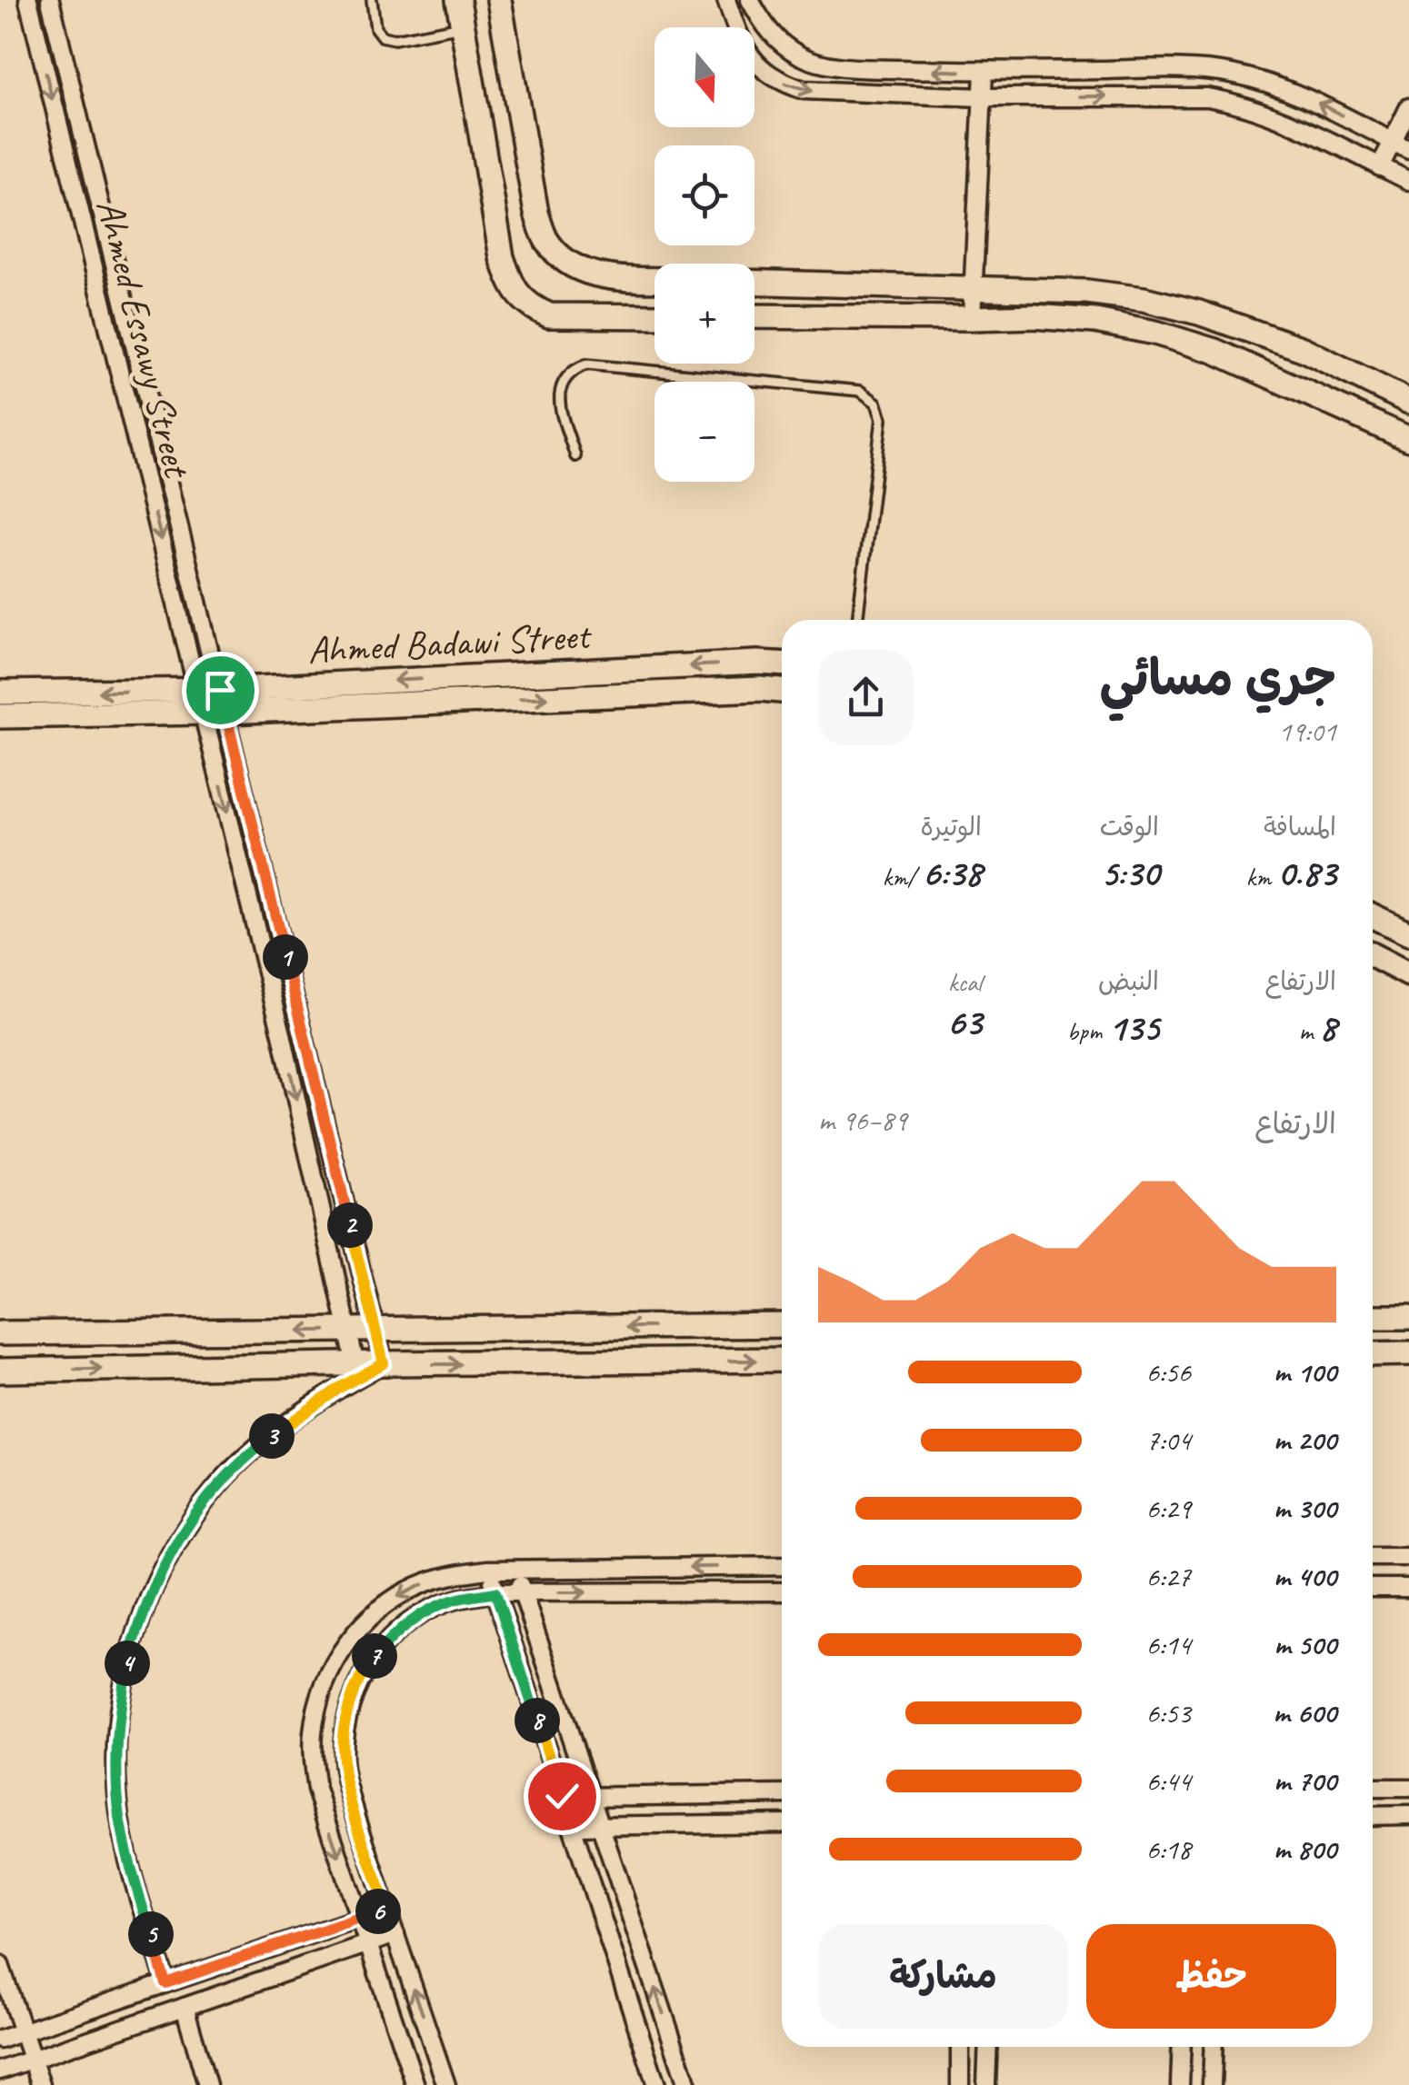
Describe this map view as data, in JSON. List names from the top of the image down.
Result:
{
  "streets": {
    "street": ["Ahmed Essawy Street", "Ahmed Badawi Street"]
  },
  "crossings": [
    ["Ahmed Essawy Street", "Ahmed Badawi Street"]
  ],
  "north": "bottom",
  "page": {
    "map_buttons": ["+", "−"],
    "heading": ["جري مسائي", "19:01"],
    "stats": [
      ["المسافة", "0.83 km"],
      ["الوقت", "5:30"],
      ["الوتيرة", "6:38 /km"],
      ["الارتفاع", "8 m"],
      ["النبض", "135 bpm"],
      ["kcal", "63"]
    ],
    "pins": [
      "1",
      "2",
      "3",
      "7",
      "4",
      "8",
      "6",
      "5"
    ],
    "chart": ["الارتفاع", "89–96 m"],
    "list": [
      {
        "name": "100 m",
        "note": "6:56"
      },
      {
        "name": "200 m",
        "note": "7:04"
      },
      {
        "name": "300 m",
        "note": "6:29"
      },
      {
        "name": "400 m",
        "note": "6:27"
      },
      {
        "name": "500 m",
        "note": "6:14"
      },
      {
        "name": "600 m",
        "note": "6:53"
      },
      {
        "name": "700 m",
        "note": "6:44"
      },
      {
        "name": "800 m",
        "note": "6:18"
      }
    ],
    "buttons": ["حفظ", "مشاركة"]
  }
}
